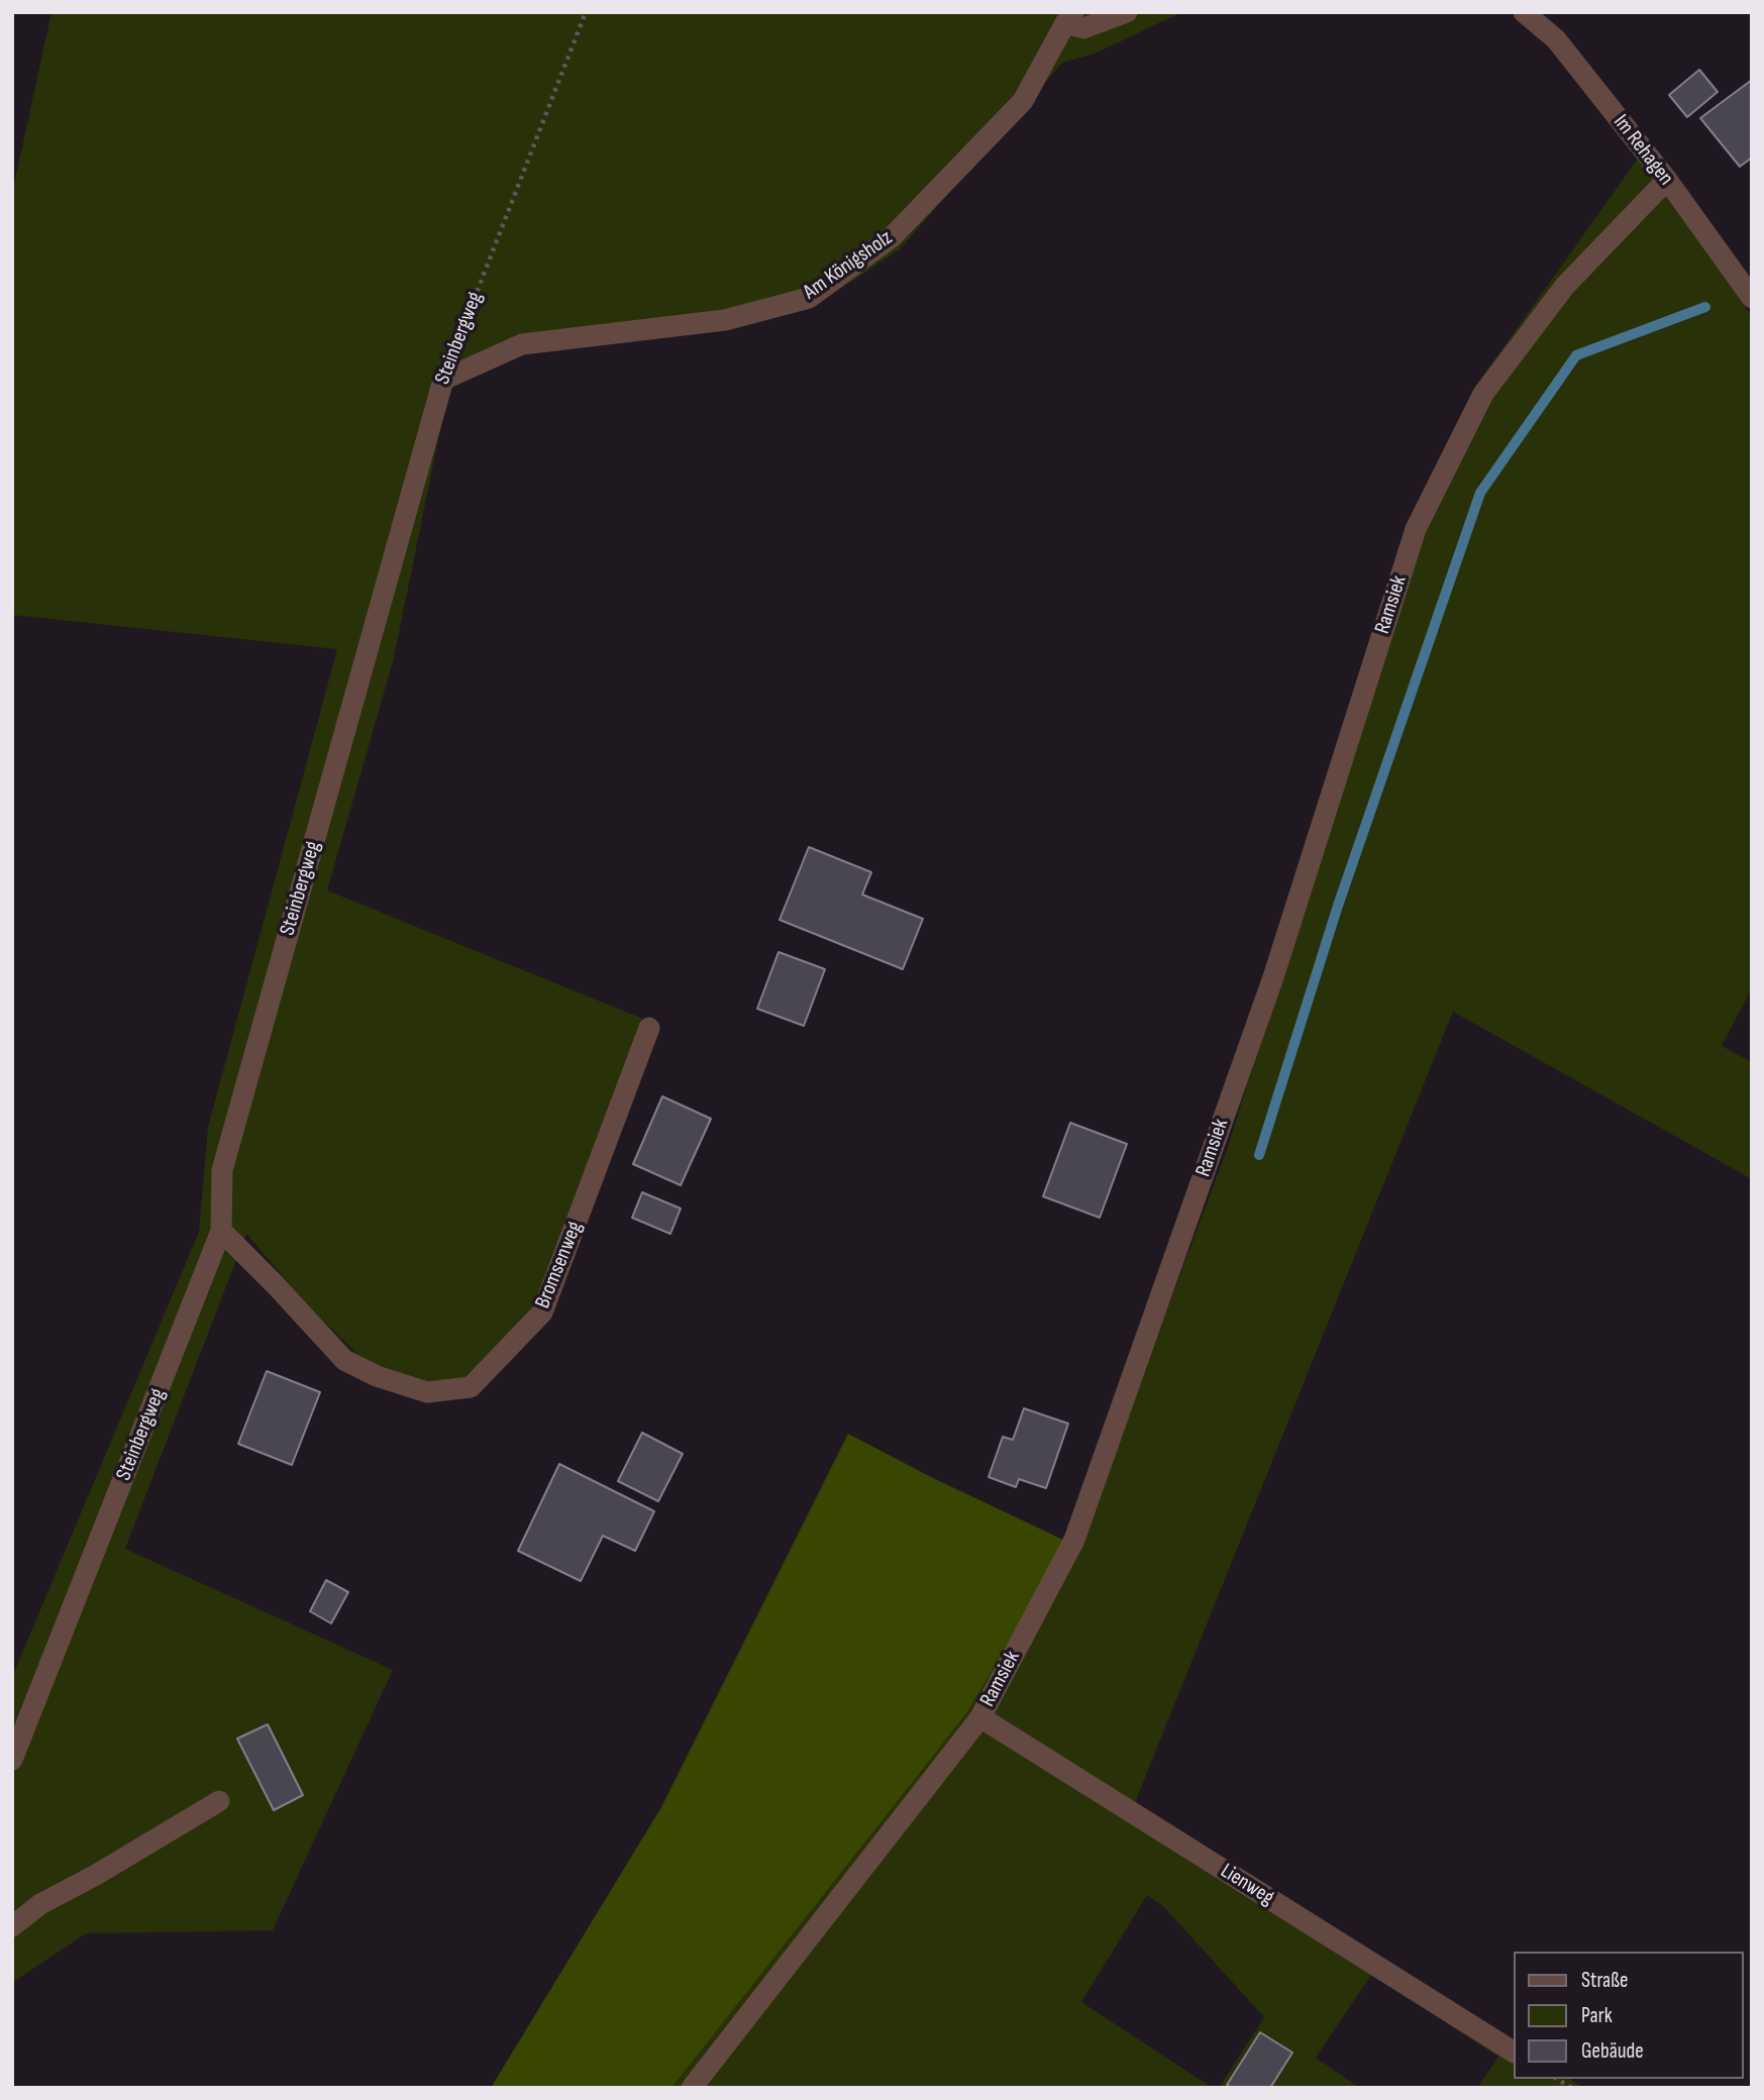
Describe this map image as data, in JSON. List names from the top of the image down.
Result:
{
  "streets": {
    "street": [
      "Im Rehagen",
      "Am Königsholz",
      "Steinbergweg",
      "Ramsiek",
      "Bromsenweg",
      "Lienweg"
    ]
  },
  "crossings": [
    ["Im Rehagen", "Ramsiek"],
    ["Am Königsholz", "Steinbergweg"],
    ["Steinbergweg", "Bromsenweg"],
    ["Ramsiek", "Lienweg"]
  ],
  "legend": ["Straße", "Park", "Gebäude"]
}
